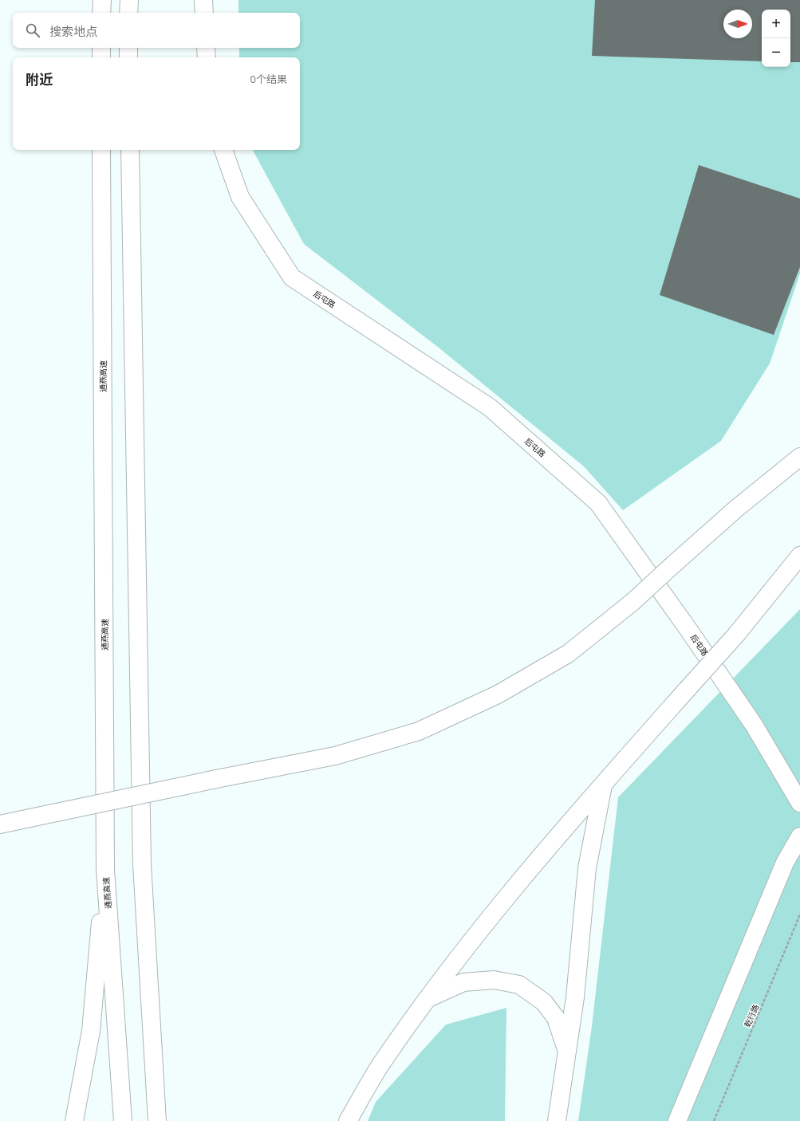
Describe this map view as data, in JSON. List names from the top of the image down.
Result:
{
  "streets": {
    "main road": ["后屯路", "通燕高速"],
    "path": ["乾行路"]
  },
  "north": "right",
  "page": {
    "map_buttons": ["+", "−"],
    "search": "搜索地点",
    "heading": ["附近", "0个结果"]
  }
}
